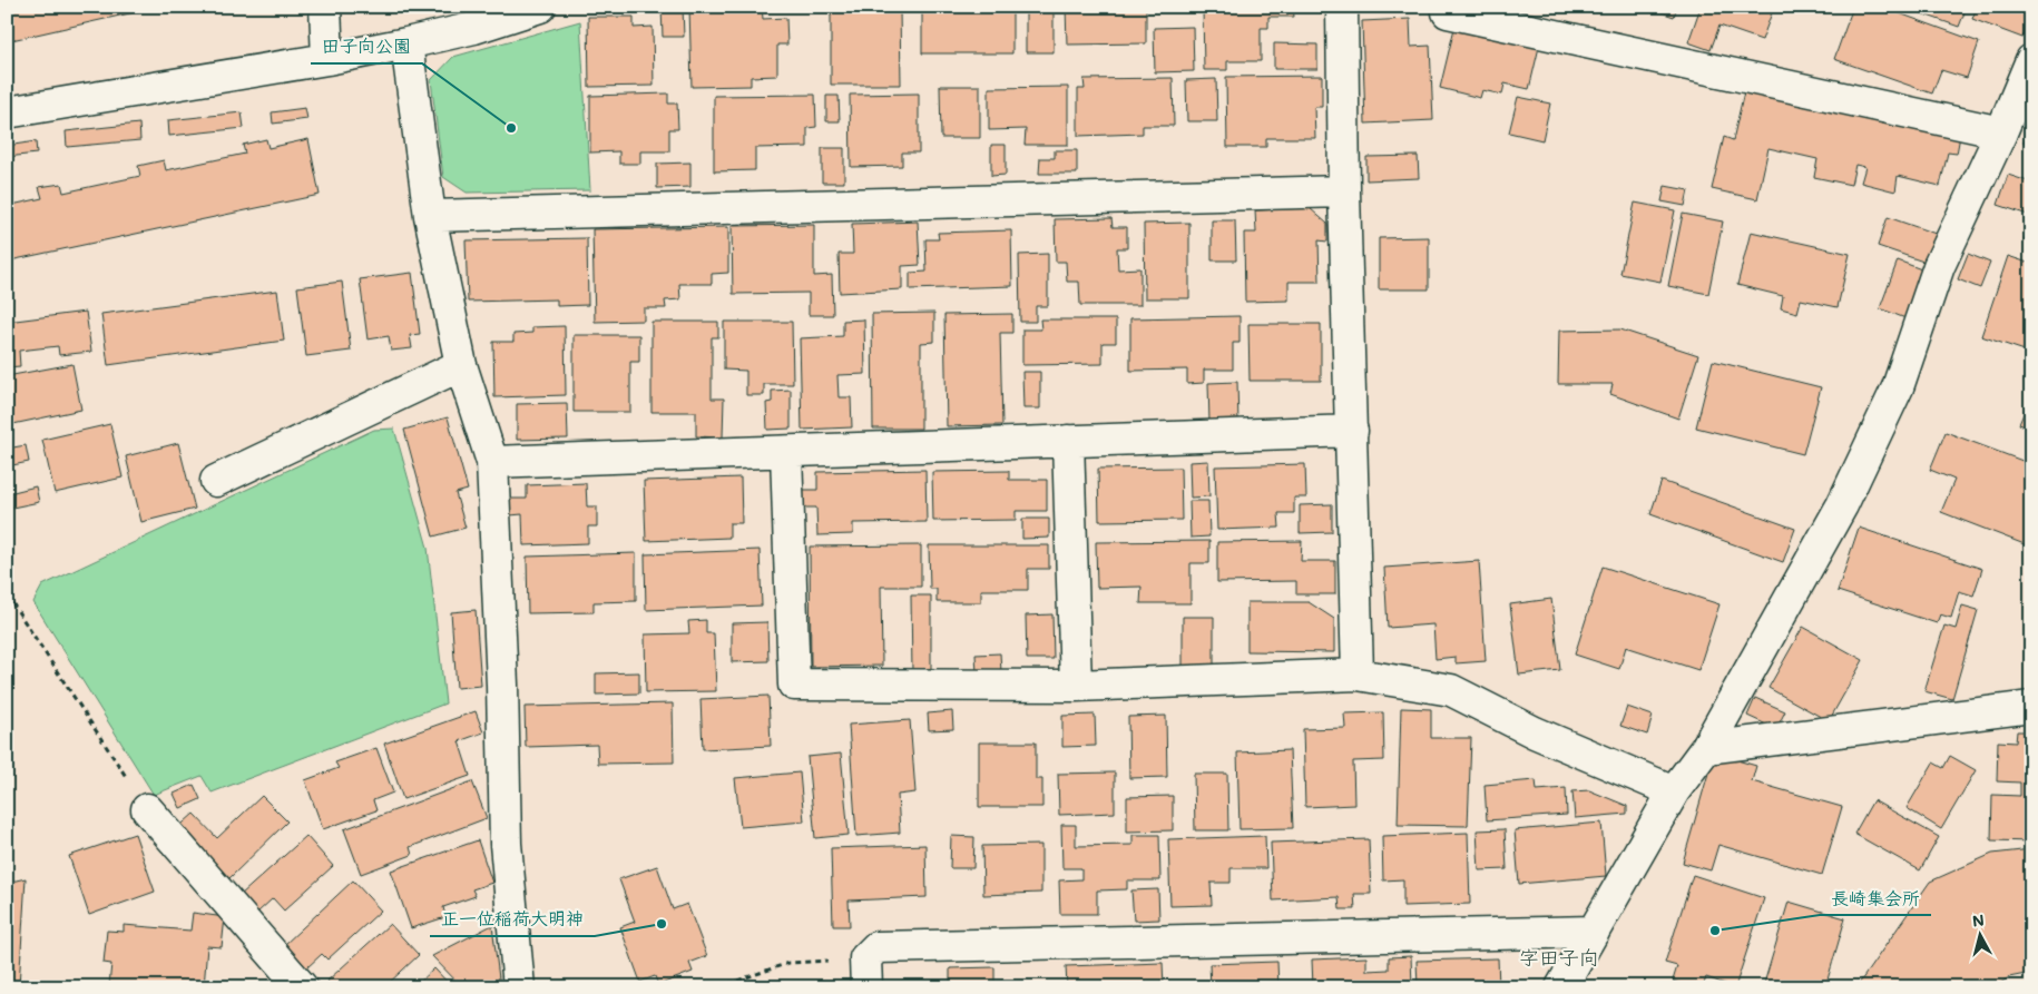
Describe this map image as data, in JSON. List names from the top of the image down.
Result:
{
  "districts": ["字田子向"],
  "places": ["田子向公園", "正一位稲荷大明神", "長崎集会所"],
  "north": "top"
}
